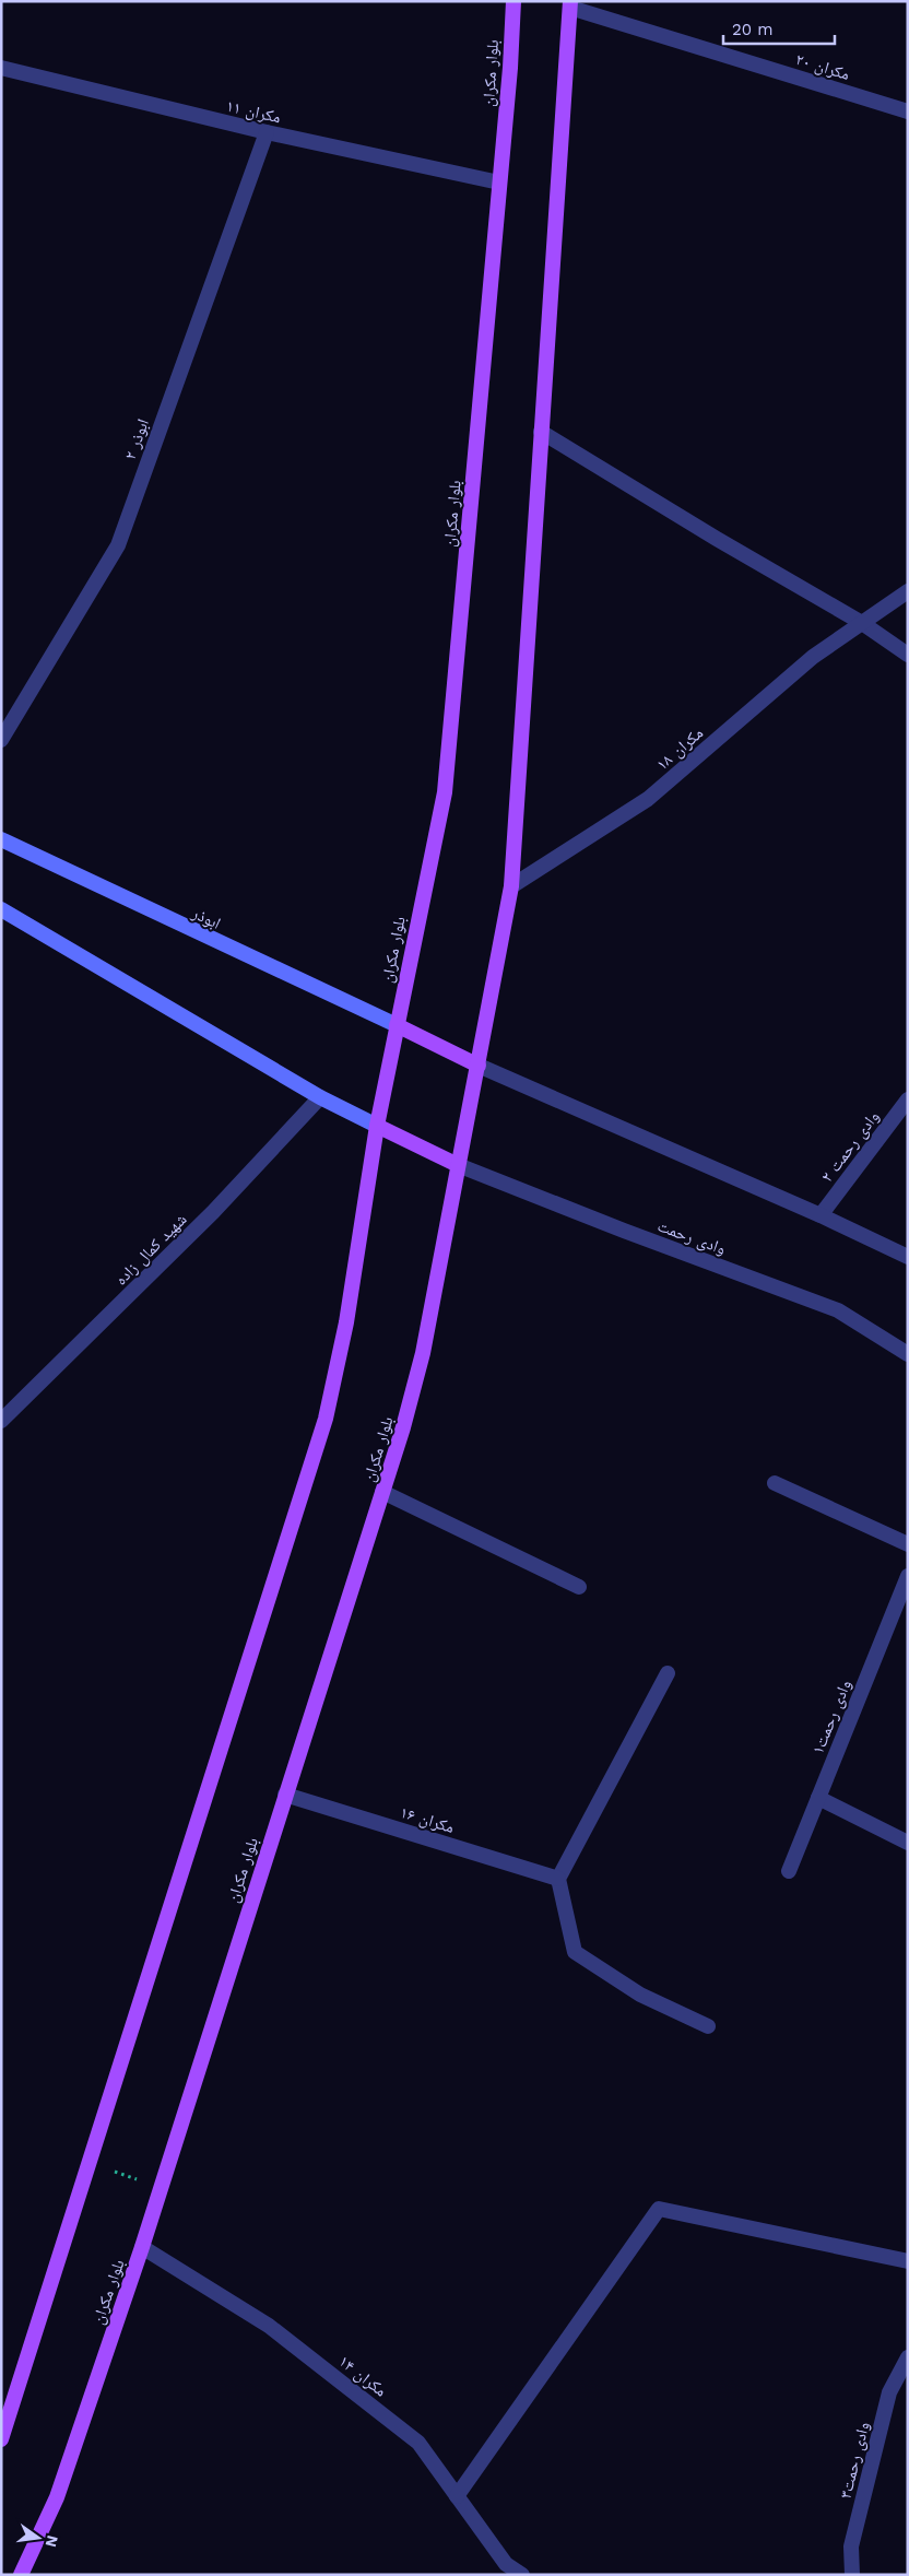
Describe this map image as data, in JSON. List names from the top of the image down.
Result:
{
  "streets": {
    "main road": ["بلوار مکران", "ابوذر"],
    "street": [
      "مکران ۲۰",
      "مکران ۱۱",
      "ابوذر ۲",
      "مکران ۱۸",
      "وادی رحمت ۲",
      "وادی رحمت",
      "شهید کمال زاده",
      "وادی رحمت۱",
      "مکران ۱۶",
      "مکران ۱۴",
      "وادی رحمت۳"
    ]
  },
  "crossings": [
    ["مکران ۲۰", "بلوار مکران"],
    ["بلوار مکران", "مکران ۱۱"],
    ["بلوار مکران", "مکران ۱۸"],
    ["بلوار مکران", "ابوذر"],
    ["بلوار مکران", "وادی رحمت"],
    ["بلوار مکران", "مکران ۱۶"],
    ["بلوار مکران", "مکران ۱۴"],
    ["مکران ۱۱", "ابوذر ۲"]
  ],
  "scale_bar": "20 m",
  "north": "right"
}
